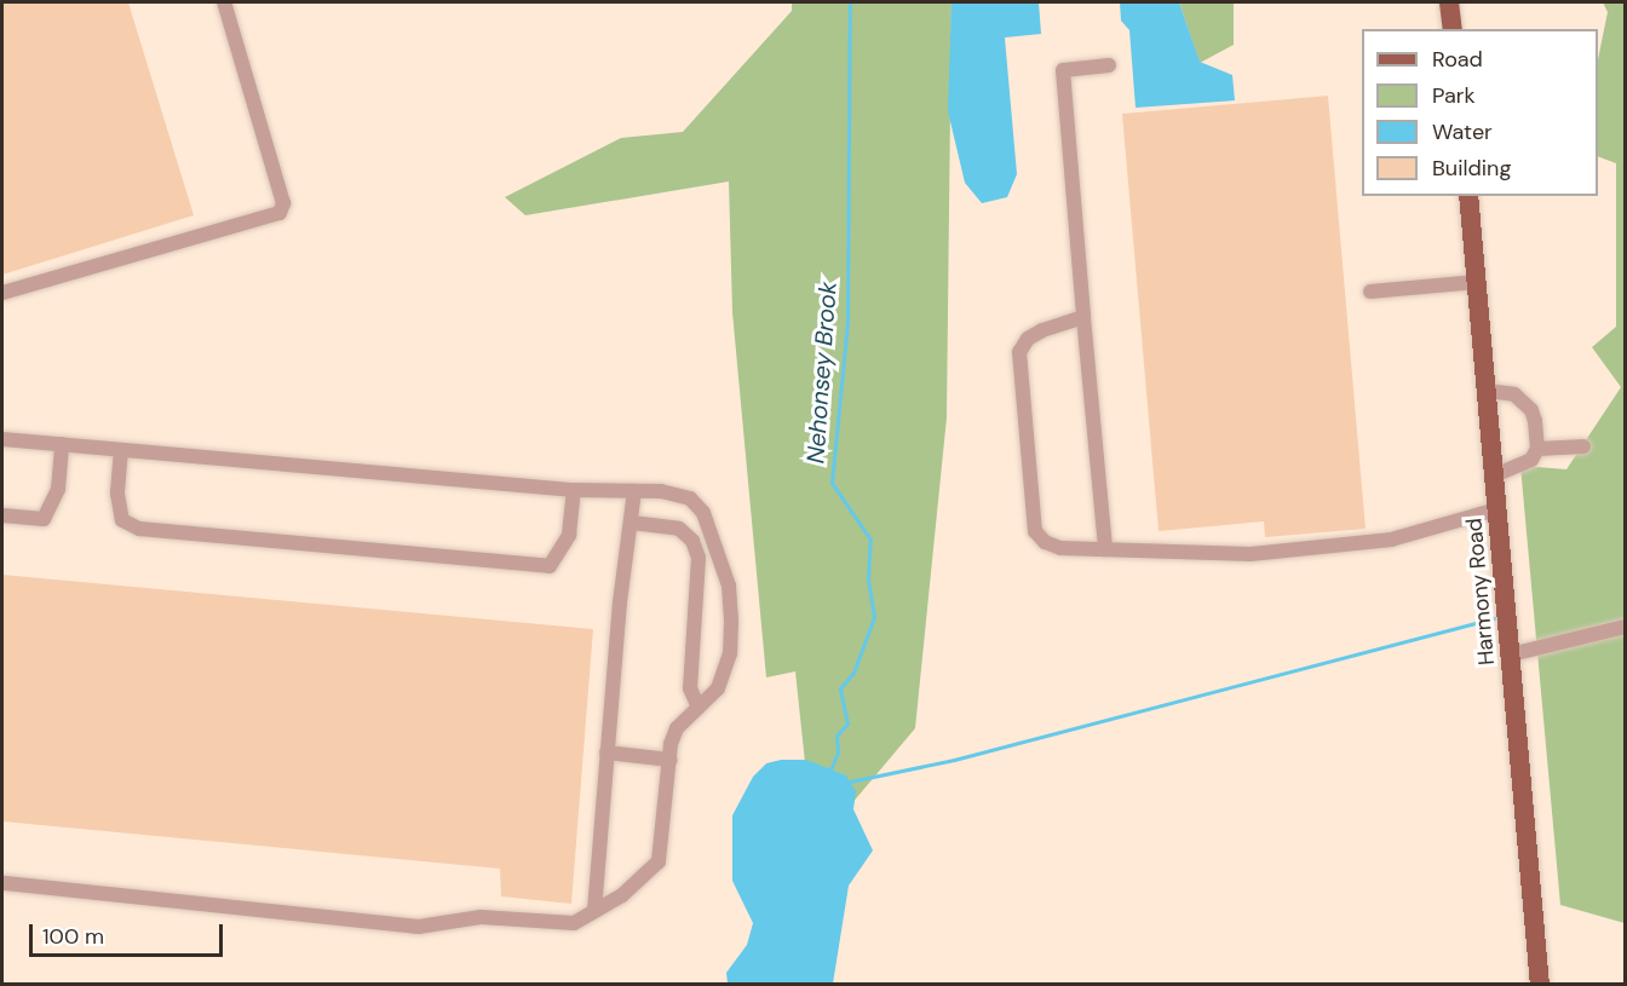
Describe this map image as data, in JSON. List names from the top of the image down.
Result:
{
  "streets": {
    "main road": ["Harmony Road"]
  },
  "water": ["Nehonsey Brook"],
  "legend": [
    "Road",
    "Park",
    "Water",
    "Building"
  ],
  "scale_bar": "100 m"
}
